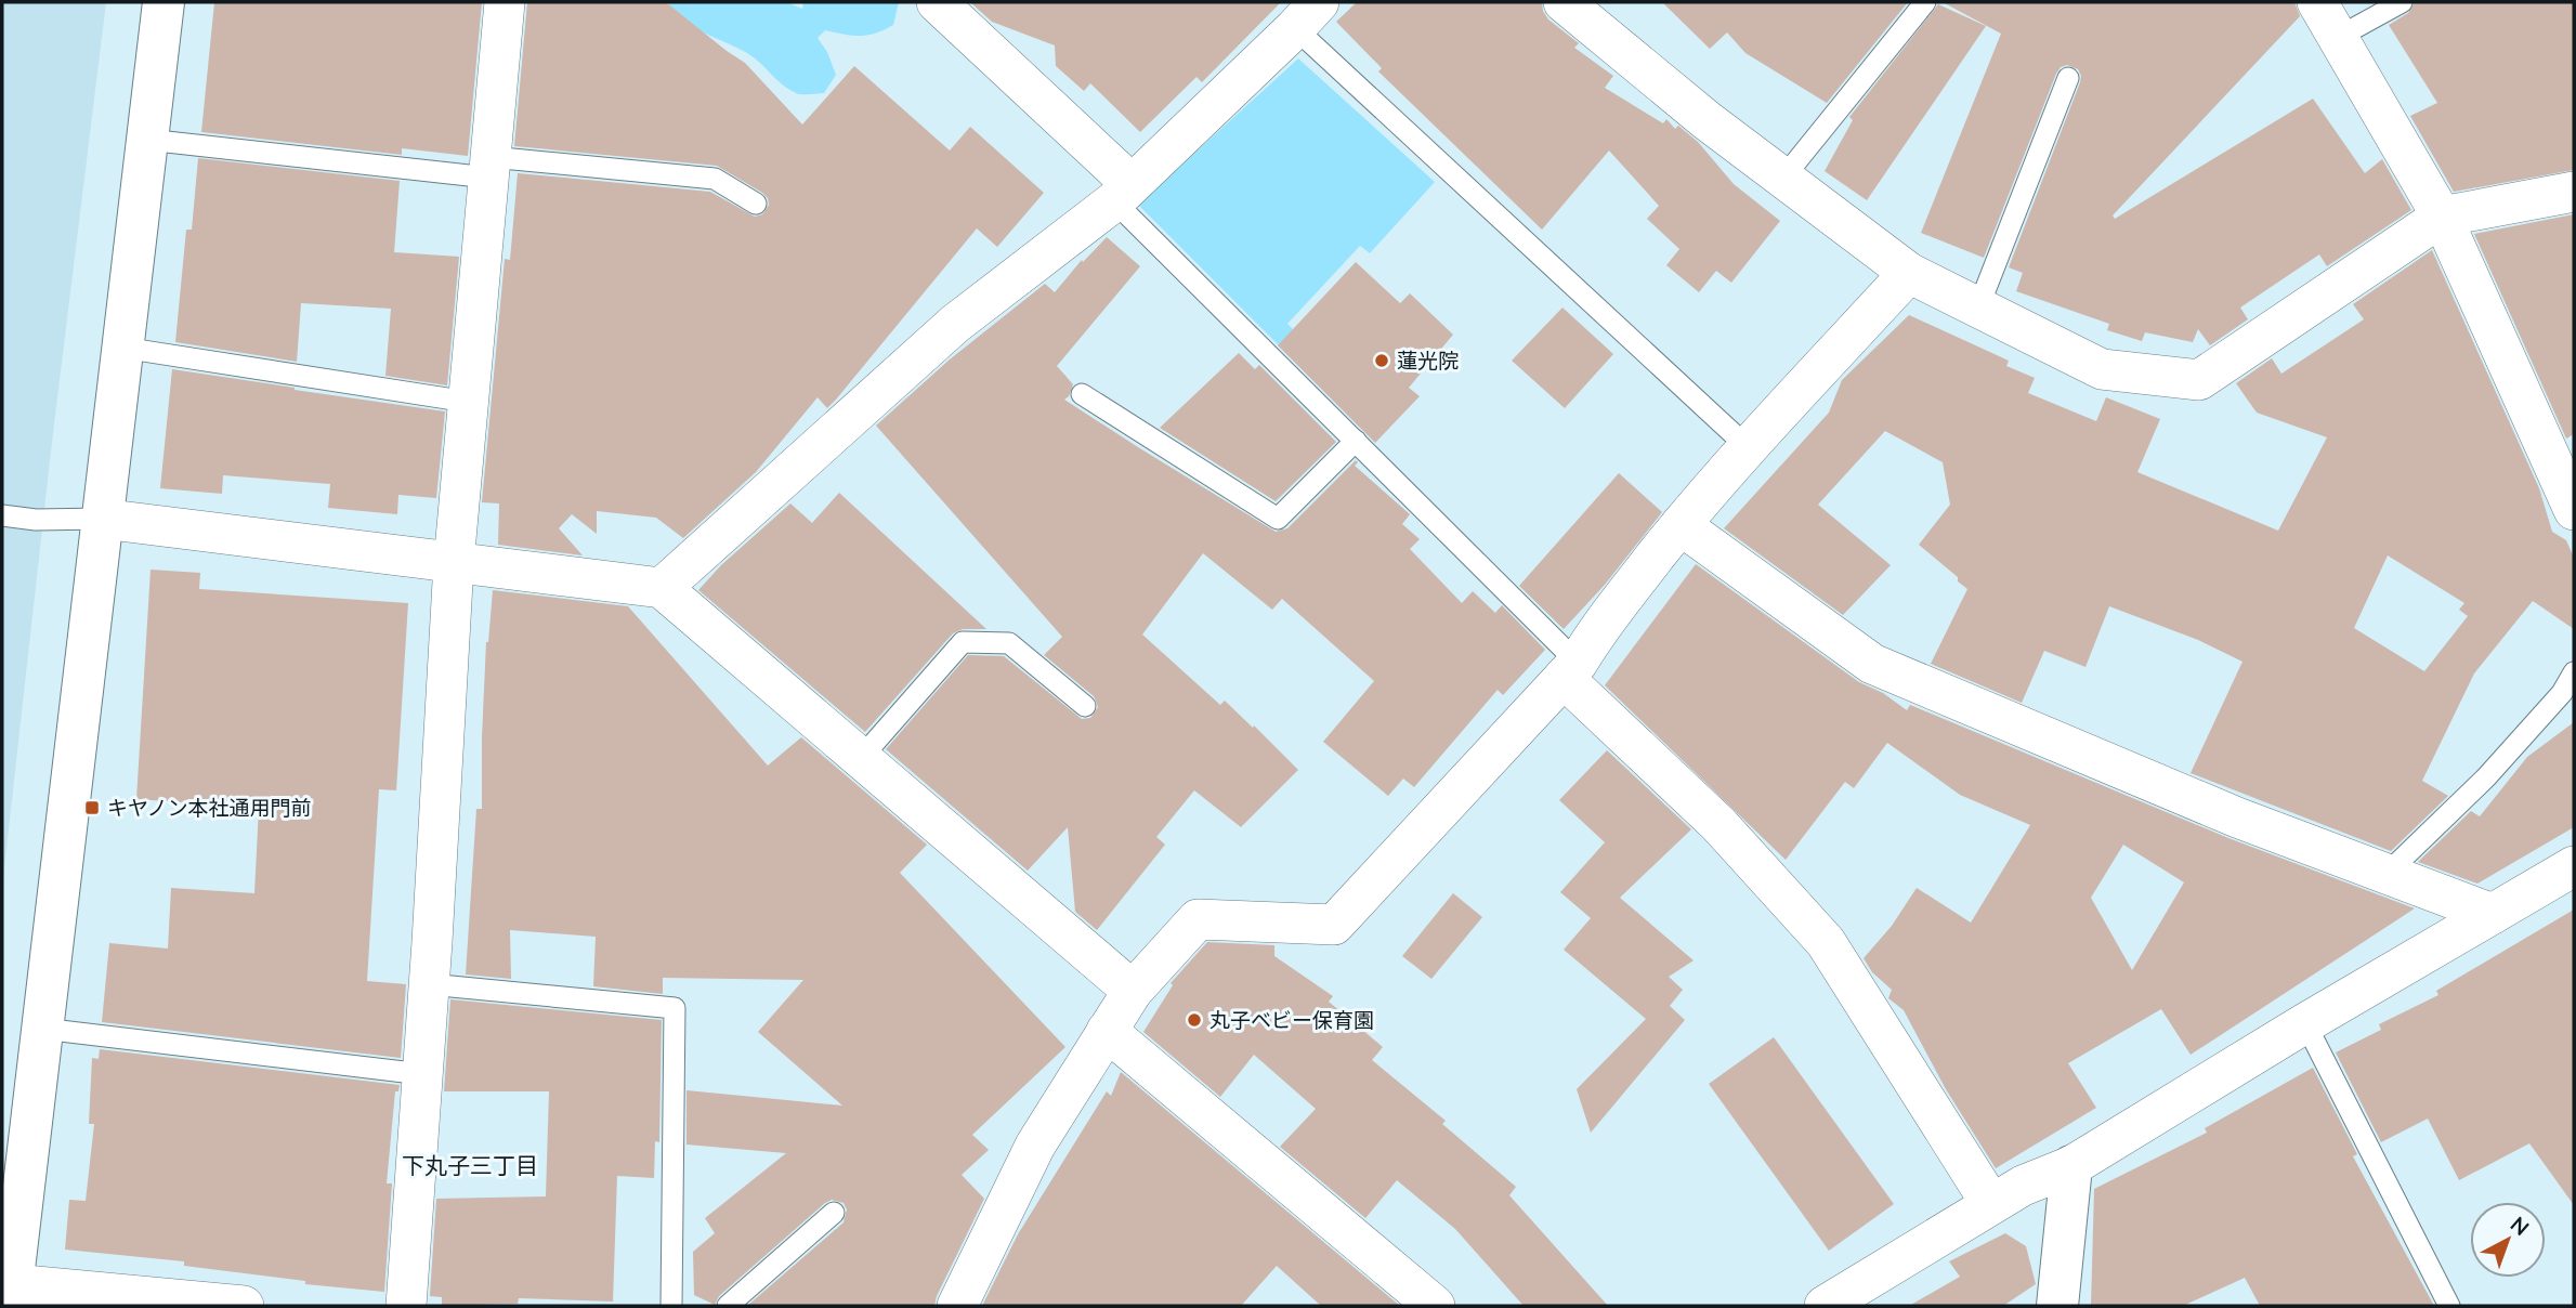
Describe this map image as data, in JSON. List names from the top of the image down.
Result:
{
  "districts": ["下丸子三丁目"],
  "places": {
    "other": ["蓮光院", "丸子ベビー保育園"],
    "transit": ["キヤノン本社通用門前"]
  },
  "north": "top right"
}
